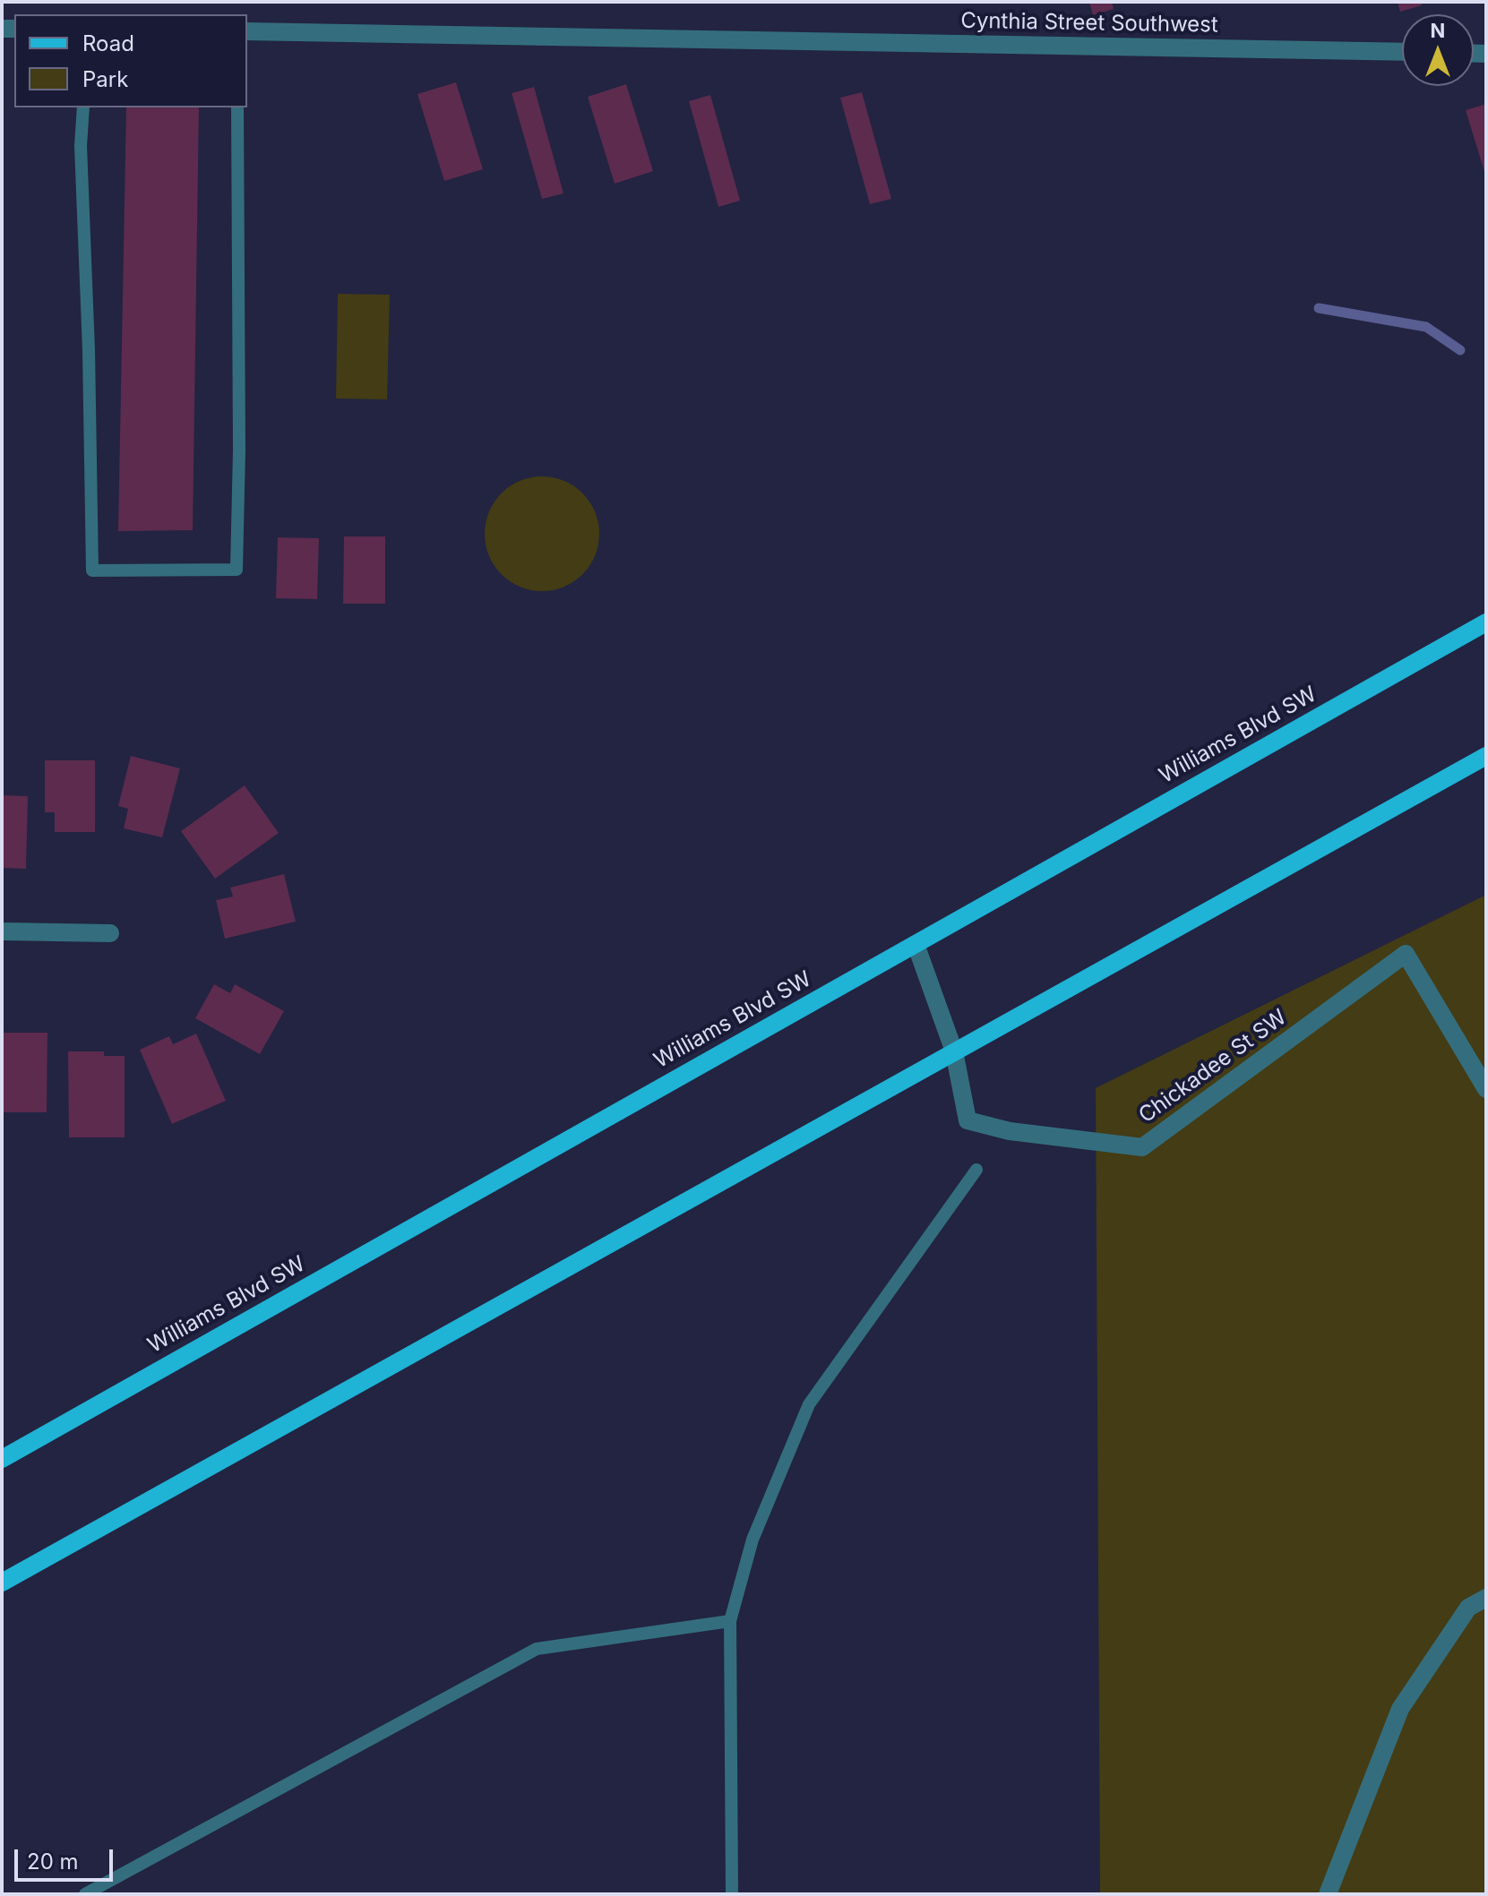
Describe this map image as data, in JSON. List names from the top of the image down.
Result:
{
  "streets": {
    "main road": ["Williams Blvd SW"],
    "street": ["Cynthia Street Southwest", "Chickadee St SW"]
  },
  "crossings": [
    ["Williams Blvd SW", "Chickadee St SW"]
  ],
  "legend": ["Road", "Park"],
  "scale_bar": "20 m",
  "north": "top"
}
